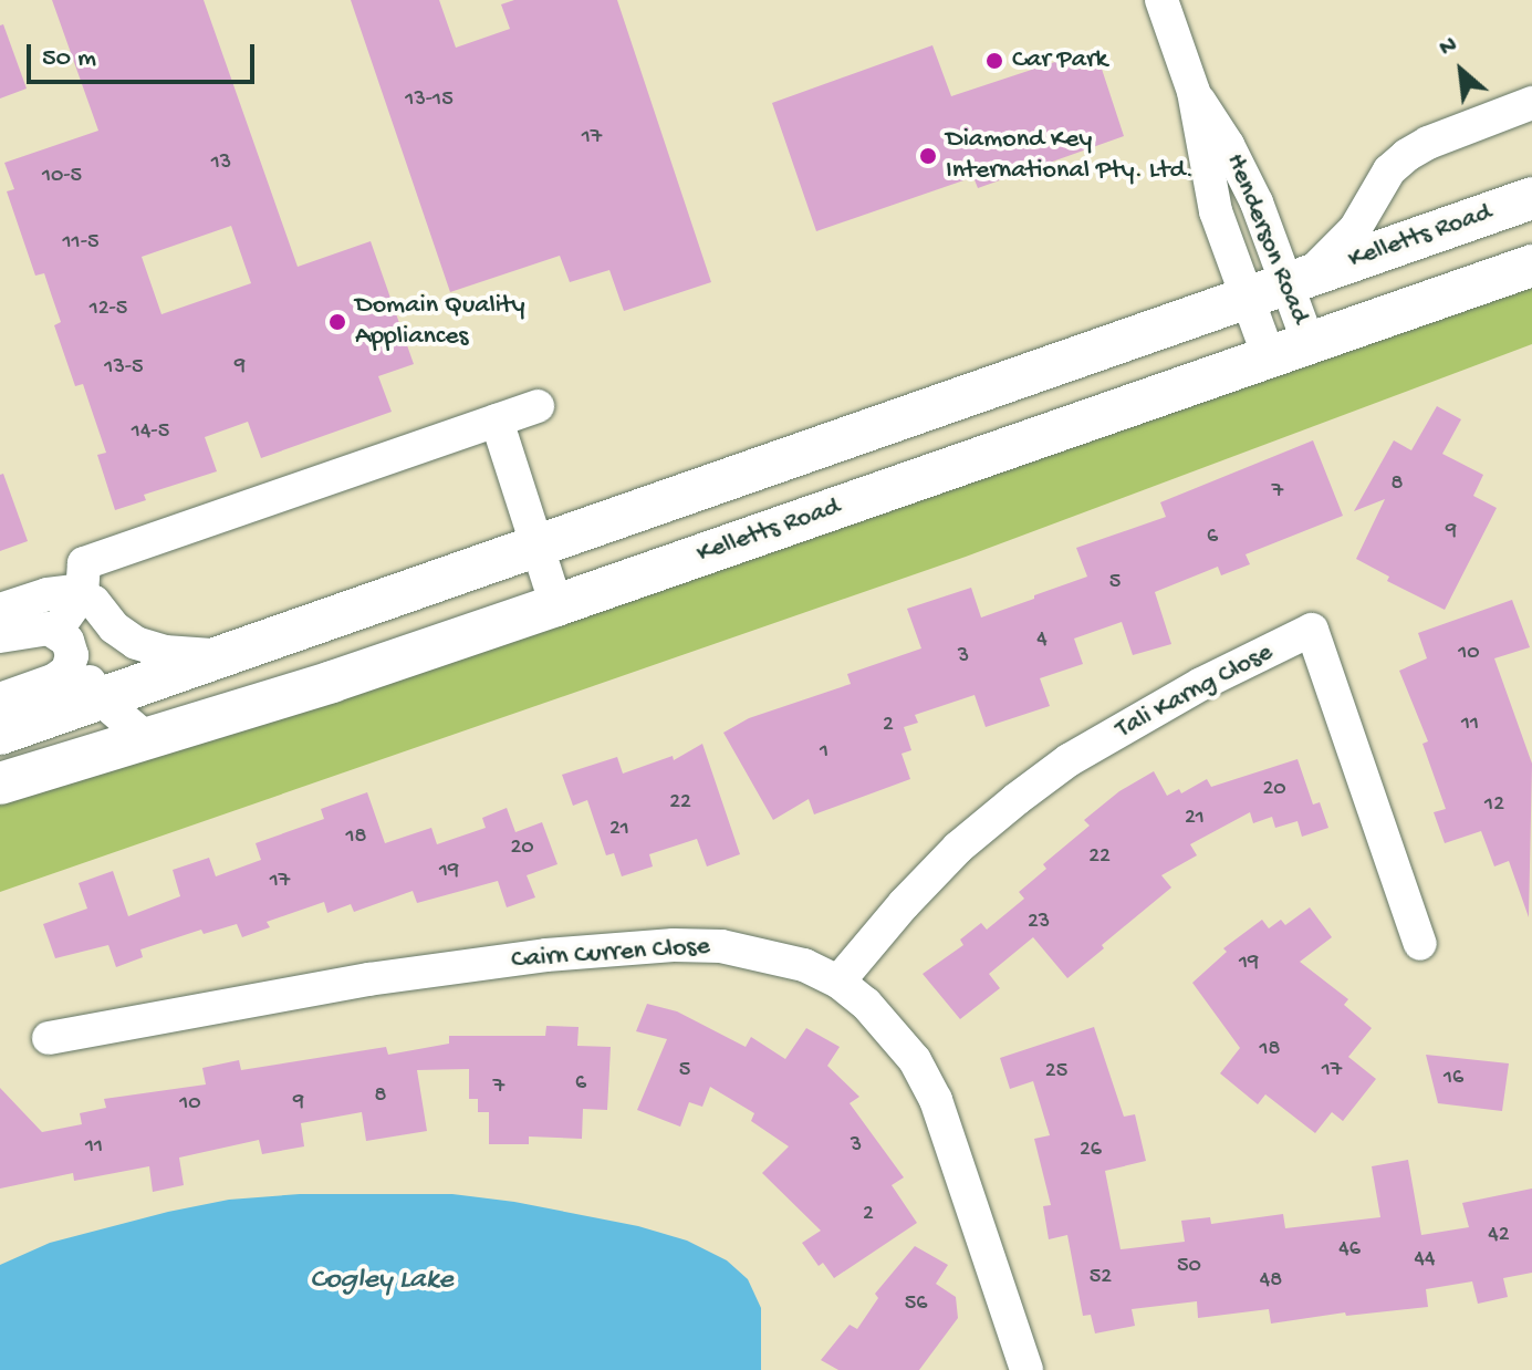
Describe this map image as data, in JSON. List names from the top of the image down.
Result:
{
  "streets": {
    "main road": ["Kelletts Road"],
    "street": ["Henderson Road", "Tali Karng Close", "Cairn Curren Close"]
  },
  "crossings": [
    ["Kelletts Road", "Henderson Road"],
    ["Tali Karng Close", "Cairn Curren Close"]
  ],
  "water": ["Cogley Lake"],
  "places": ["Car Park", "Diamond Key International Pty. Ltd.", "Domain Quality Appliances"],
  "house_numbers": [
    "13-15",
    "17",
    "13",
    "10-5",
    "11-5",
    "12-5",
    "9",
    "13-5",
    "14-5",
    "8",
    "7",
    "9",
    "6",
    "5",
    "4",
    "10",
    "3",
    "11",
    "2",
    "1",
    "20",
    "22",
    "12",
    "21",
    "21",
    "18",
    "20",
    "22",
    "19",
    "17",
    "23",
    "19",
    "18",
    "5",
    "17",
    "25",
    "16",
    "6",
    "7",
    "8",
    "9",
    "10",
    "3",
    "11",
    "26",
    "2",
    "42",
    "46",
    "44",
    "50",
    "52",
    "48",
    "56"
  ],
  "scale_bar": "50 m",
  "north": "top left"
}
